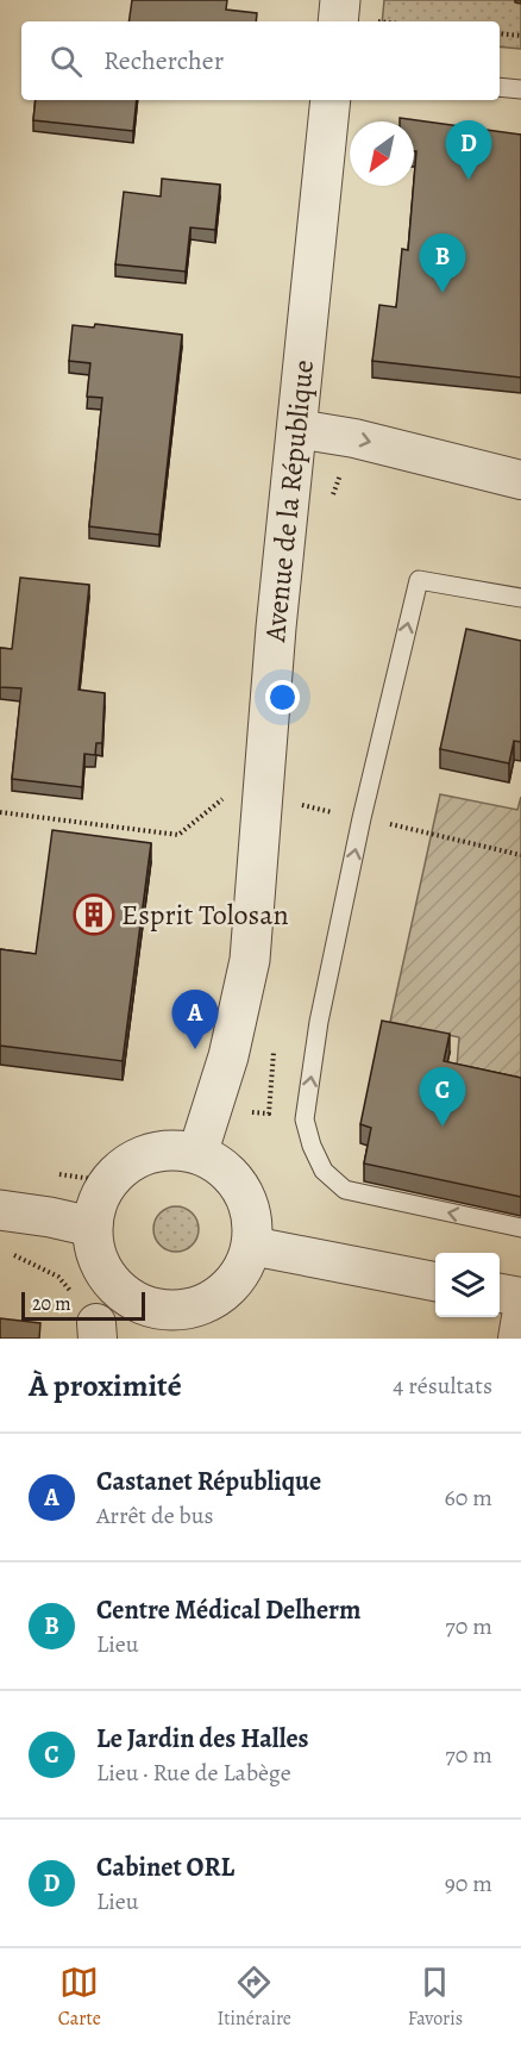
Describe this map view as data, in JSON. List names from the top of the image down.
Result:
{
  "streets": {
    "street": ["Avenue de la République"]
  },
  "places": {
    "building": ["Esprit Tolosan"]
  },
  "scale_bar": "20 m",
  "north": "bottom left",
  "page": {
    "search": "Rechercher",
    "pins": [
      "D",
      "B",
      "A",
      "C"
    ],
    "scale": "20 m",
    "heading": ["À proximité", "4 résultats"],
    "list": [
      {
        "mark": "A",
        "name": "Castanet République",
        "note": "Arrêt de bus",
        "value": "60 m"
      },
      {
        "mark": "B",
        "name": "Centre Médical Delherm",
        "note": "Lieu",
        "value": "70 m"
      },
      {
        "mark": "C",
        "name": "Le Jardin des Halles",
        "note": "Lieu · Rue de Labège",
        "value": "70 m"
      },
      {
        "mark": "D",
        "name": "Cabinet ORL",
        "note": "Lieu",
        "value": "90 m"
      }
    ],
    "nav": ["Carte", "Itinéraire", "Favoris"]
  }
}
